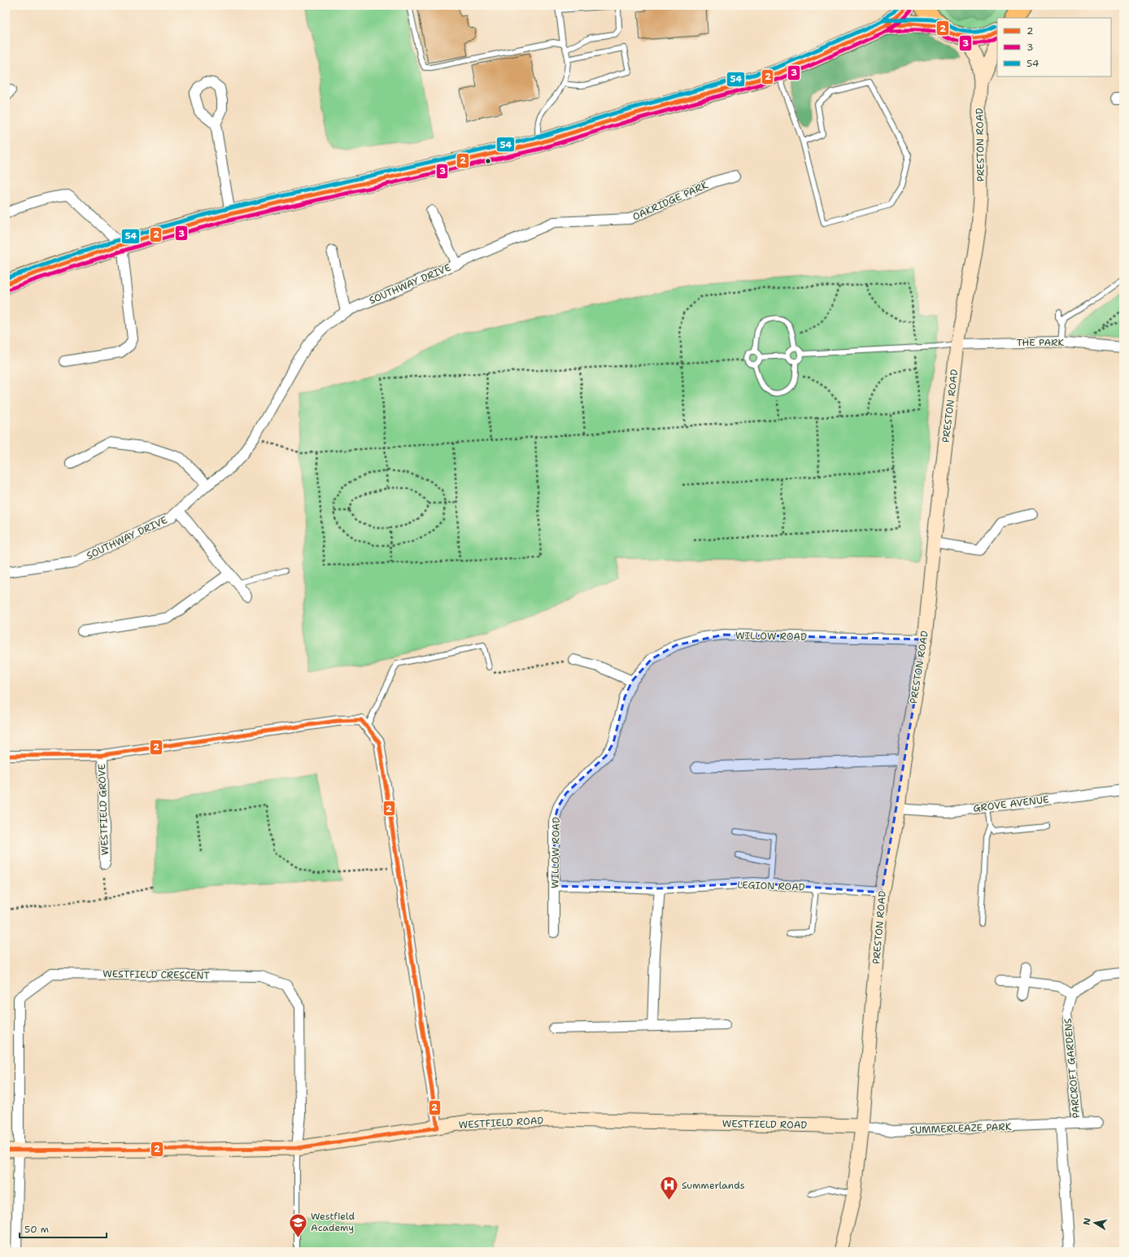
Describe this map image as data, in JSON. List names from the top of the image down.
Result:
{
  "streets": {
    "street": [
      "PRESTON ROAD",
      "OAKRIDGE PARK",
      "SOUTHWAY DRIVE",
      "THE PARK",
      "WILLOW ROAD",
      "GROVE AVENUE",
      "WESTFIELD GROVE",
      "LEGION ROAD",
      "WESTFIELD CRESCENT",
      "PARCROFT GARDENS",
      "WESTFIELD ROAD",
      "SUMMERLEAZE PARK"
    ]
  },
  "crossings": [
    ["PRESTON ROAD", "THE PARK"],
    ["PRESTON ROAD", "WILLOW ROAD"],
    ["PRESTON ROAD", "GROVE AVENUE"],
    ["PRESTON ROAD", "LEGION ROAD"],
    ["PRESTON ROAD", "WESTFIELD ROAD"],
    ["PRESTON ROAD", "SUMMERLEAZE PARK"],
    ["OAKRIDGE PARK", "SOUTHWAY DRIVE"],
    ["WILLOW ROAD", "LEGION ROAD"],
    ["WESTFIELD GROVE", "WESTFIELD ROAD"],
    ["WESTFIELD CRESCENT", "WESTFIELD ROAD"],
    ["PARCROFT GARDENS", "SUMMERLEAZE PARK"],
    ["WESTFIELD ROAD", "SUMMERLEAZE PARK"]
  ],
  "places": {
    "hospital": ["Summerlands"],
    "school or university": ["Westfield Academy"]
  },
  "lines": ["transit line 2", "transit line 54", "transit line 3"],
  "legend": ["2", "3", "54"],
  "scale_bar": "50 m",
  "north": "left"
}
